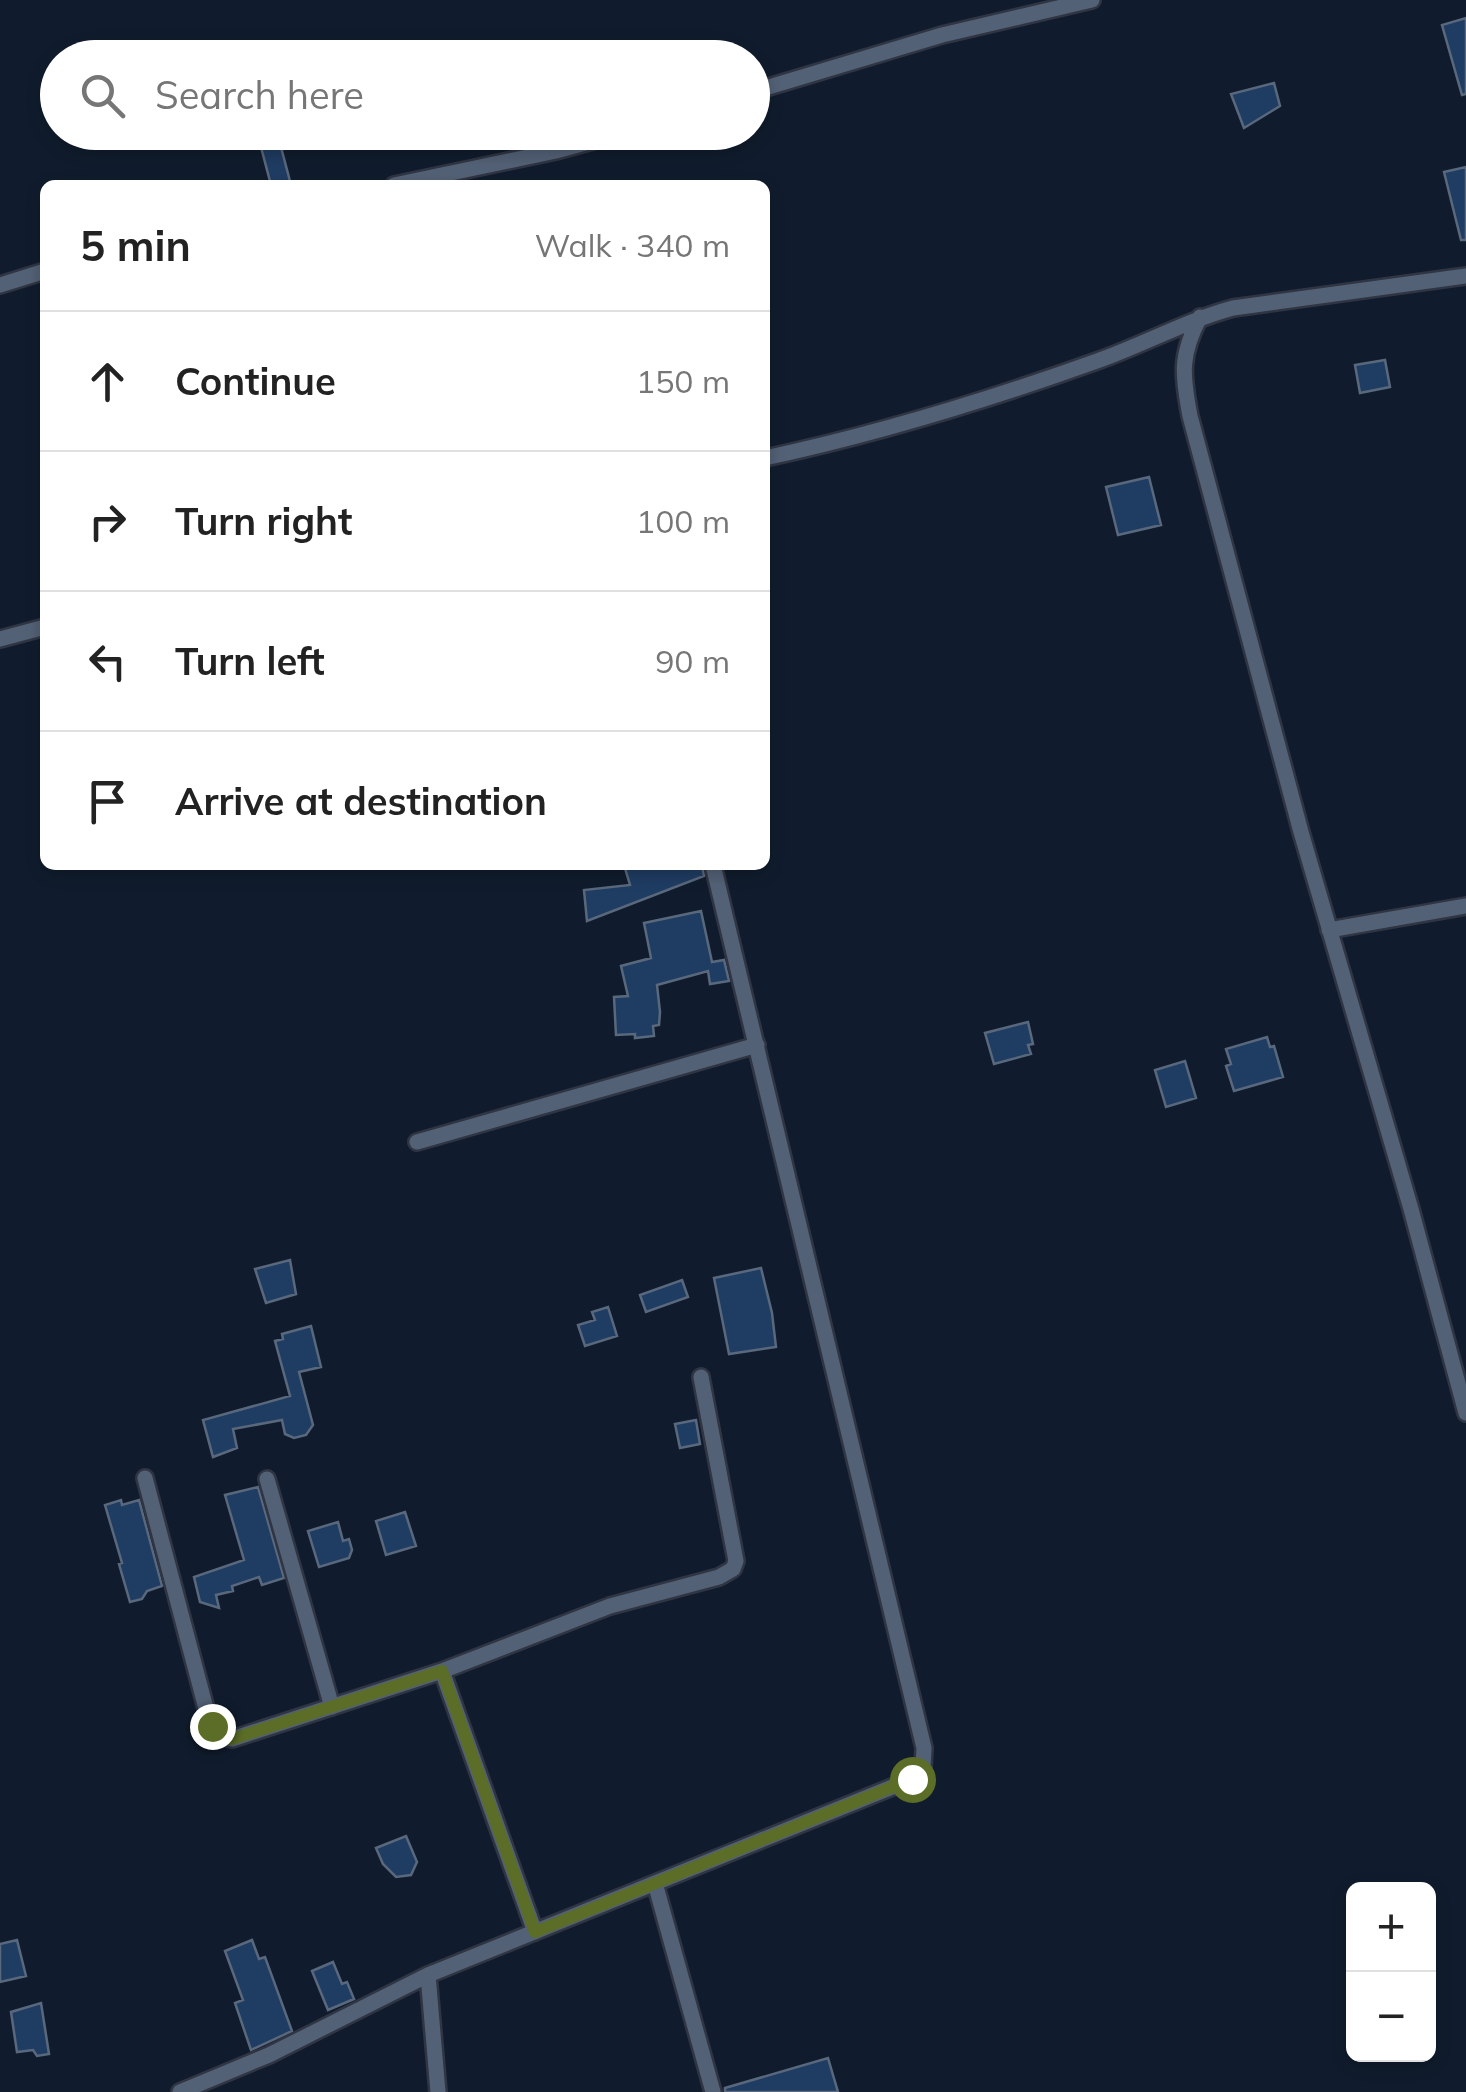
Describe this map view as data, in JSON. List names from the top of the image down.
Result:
{
  "page": {
    "search": "Search here",
    "heading": ["5 min", "Walk · 340 m"],
    "list": [
      ["Continue", "150 m"],
      ["Turn right", "100 m"],
      ["Turn left", "90 m"],
      "Arrive at destination"
    ],
    "map_buttons": ["+", "−"]
  }
}
